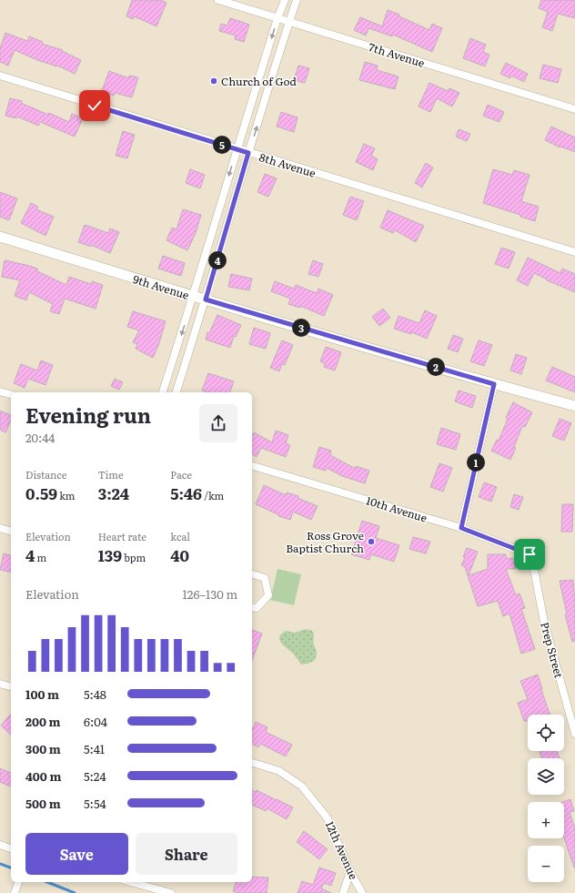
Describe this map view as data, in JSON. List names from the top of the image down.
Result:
{
  "streets": {
    "street": [
      "7th Avenue",
      "8th Avenue",
      "9th Avenue",
      "10th Avenue",
      "Prep Street",
      "12th Avenue"
    ]
  },
  "crossings": [
    ["10th Avenue", "Prep Street"]
  ],
  "places": ["Church of God", "Ross Grove Baptist Church"],
  "page": {
    "pins": [
      "5",
      "4",
      "3",
      "2",
      "1"
    ],
    "heading": ["Evening run", "20:44"],
    "stats": [
      ["Distance", "0.59 km"],
      ["Time", "3:24"],
      ["Pace", "5:46 /km"],
      ["Elevation", "4 m"],
      ["Heart rate", "139 bpm"],
      ["kcal", "40"]
    ],
    "chart": ["Elevation", "126–130 m"],
    "list": [
      {
        "name": "100 m",
        "note": "5:48"
      },
      {
        "name": "200 m",
        "note": "6:04"
      },
      {
        "name": "300 m",
        "note": "5:41"
      },
      {
        "name": "400 m",
        "note": "5:24"
      },
      {
        "name": "500 m",
        "note": "5:54"
      }
    ],
    "map_buttons": ["+", "−"],
    "buttons": ["Save", "Share"]
  }
}
